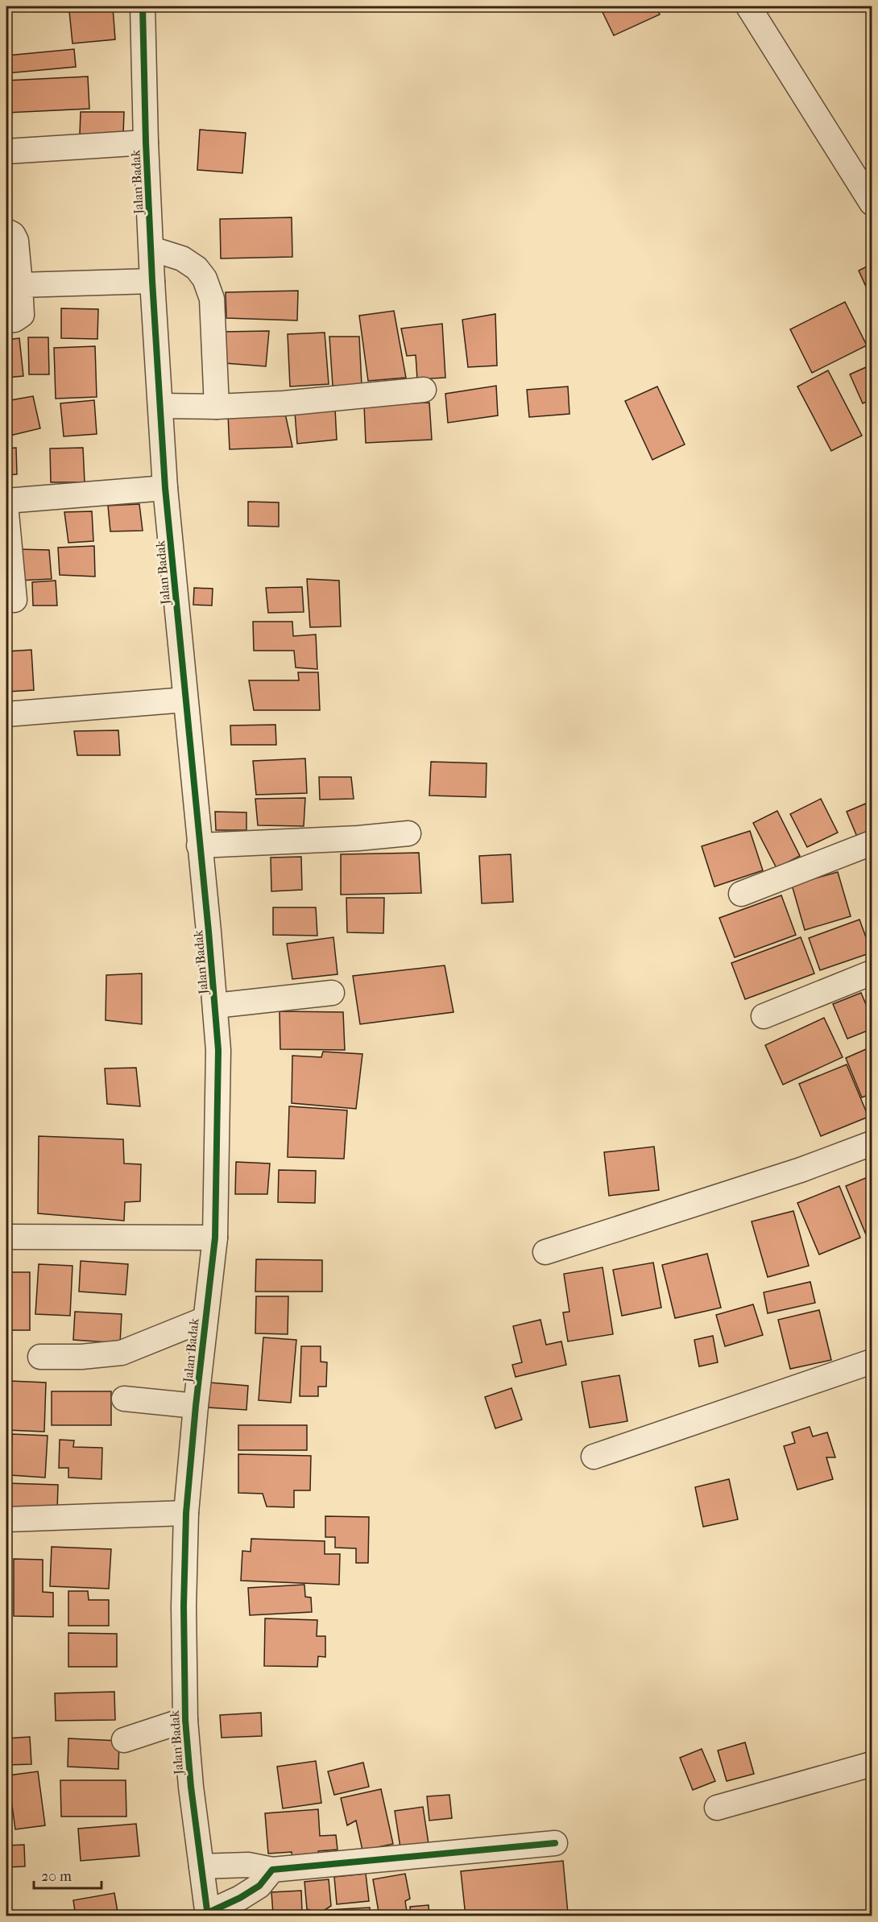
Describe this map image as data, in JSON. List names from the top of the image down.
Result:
{
  "streets": {
    "street": ["Jalan Badak"]
  },
  "scale_bar": "20 m"
}
